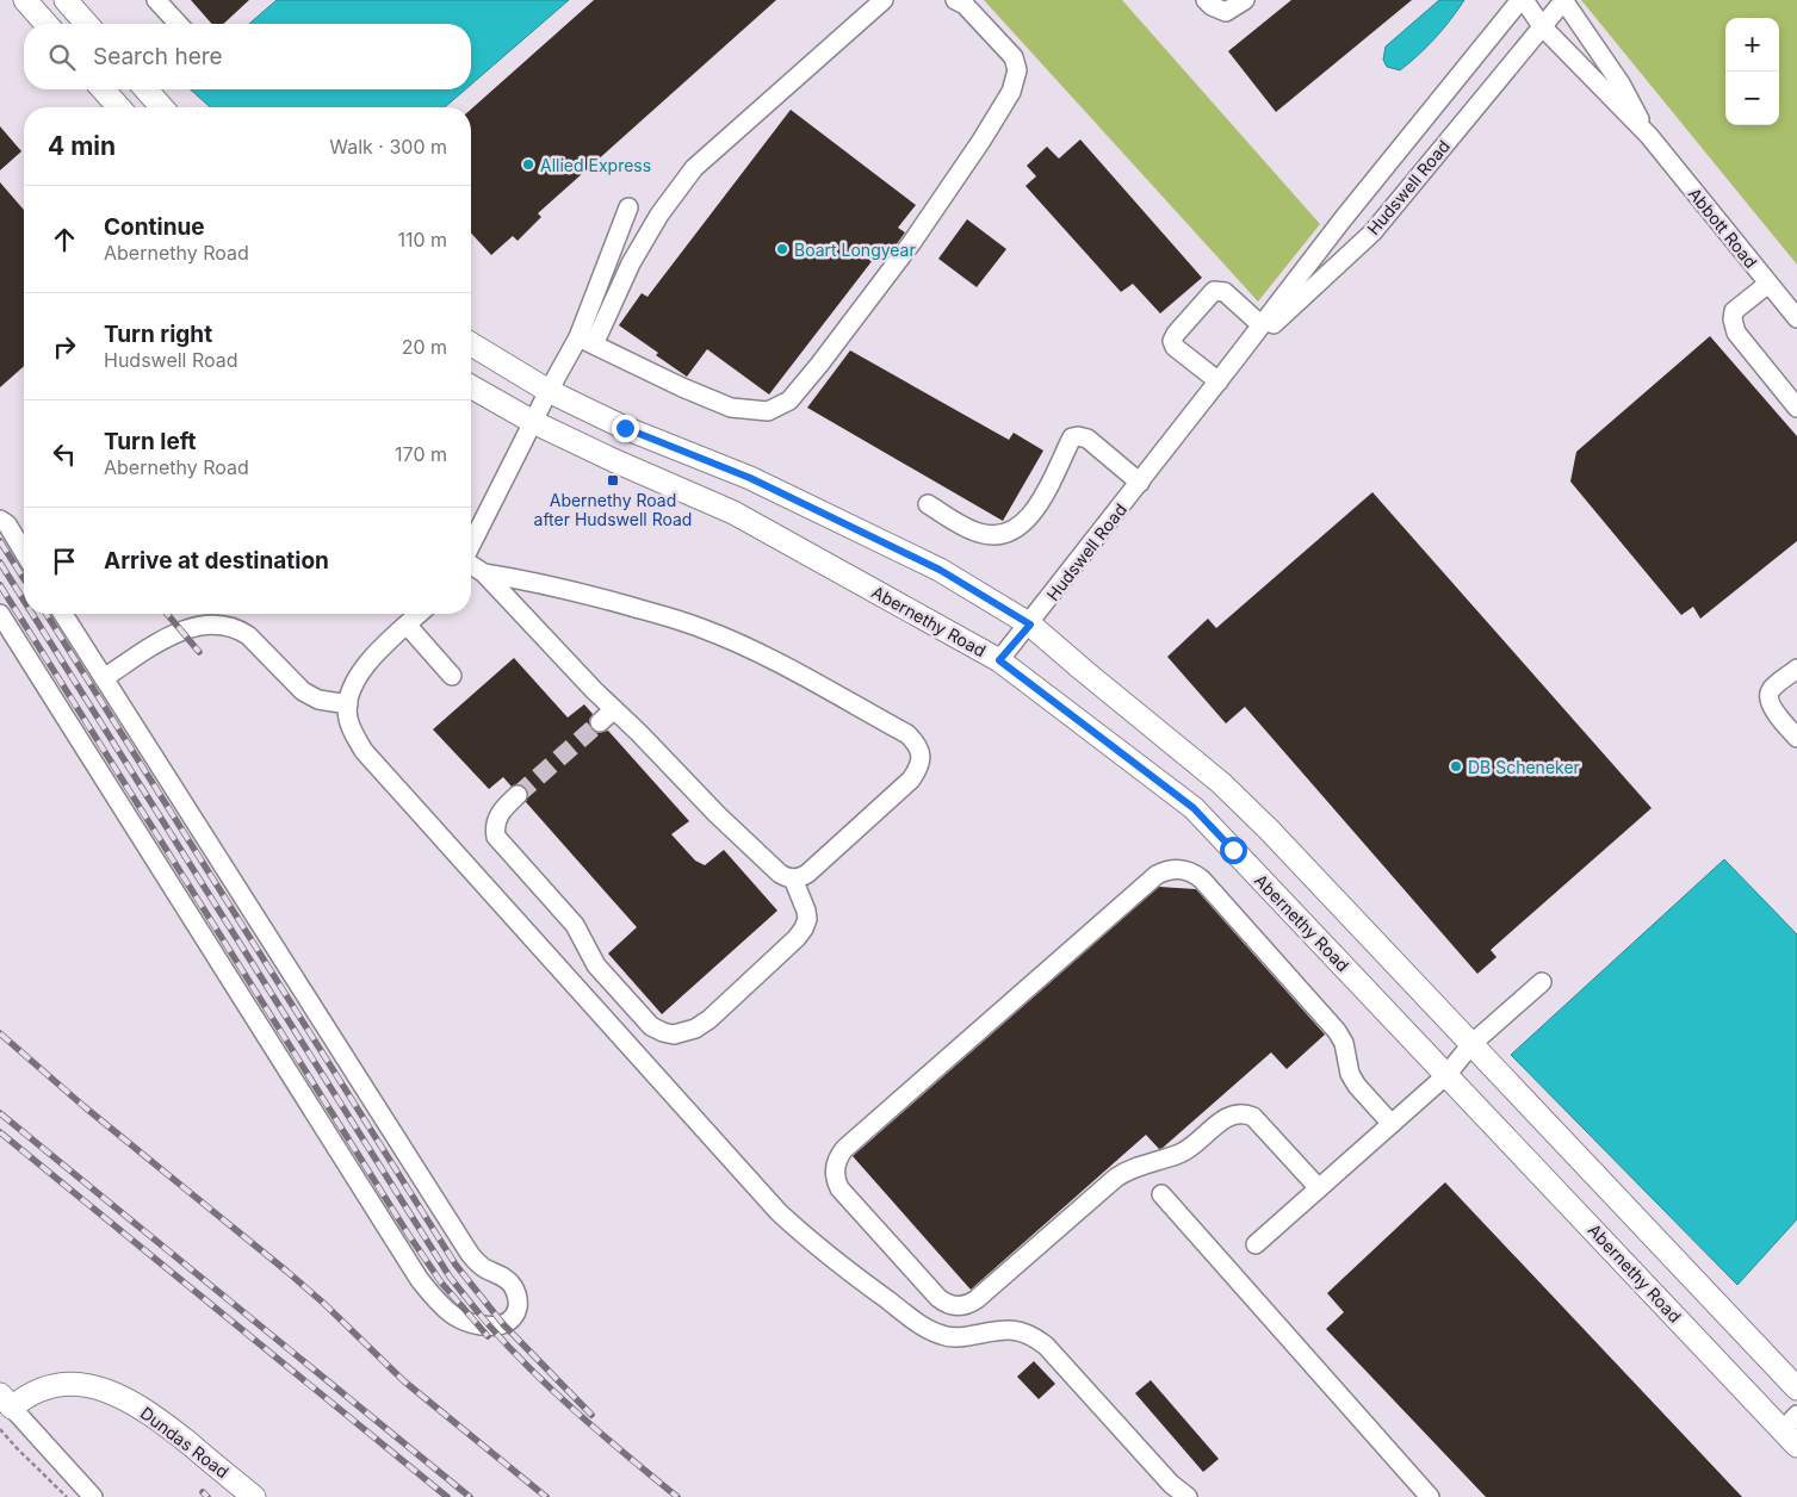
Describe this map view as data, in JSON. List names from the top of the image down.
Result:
{
  "streets": {
    "main road": ["Abernethy Road", "Dundas Road"],
    "street": ["Hudswell Road", "Abbott Road"]
  },
  "crossings": [
    ["Hudswell Road", "Abbott Road"],
    ["Hudswell Road", "Abernethy Road"]
  ],
  "places": {
    "other": ["Allied Express", "Boart Longyear", "DB Scheneker"],
    "transit": ["Abernethy Road after Hudswell Road"]
  },
  "page": {
    "map_buttons": ["+", "−"],
    "search": "Search here",
    "heading": ["4 min", "Walk · 300 m"],
    "list": [
      ["Continue", "Abernethy Road", "110 m"],
      ["Turn right", "Hudswell Road", "20 m"],
      ["Turn left", "Abernethy Road", "170 m"],
      "Arrive at destination"
    ]
  }
}
